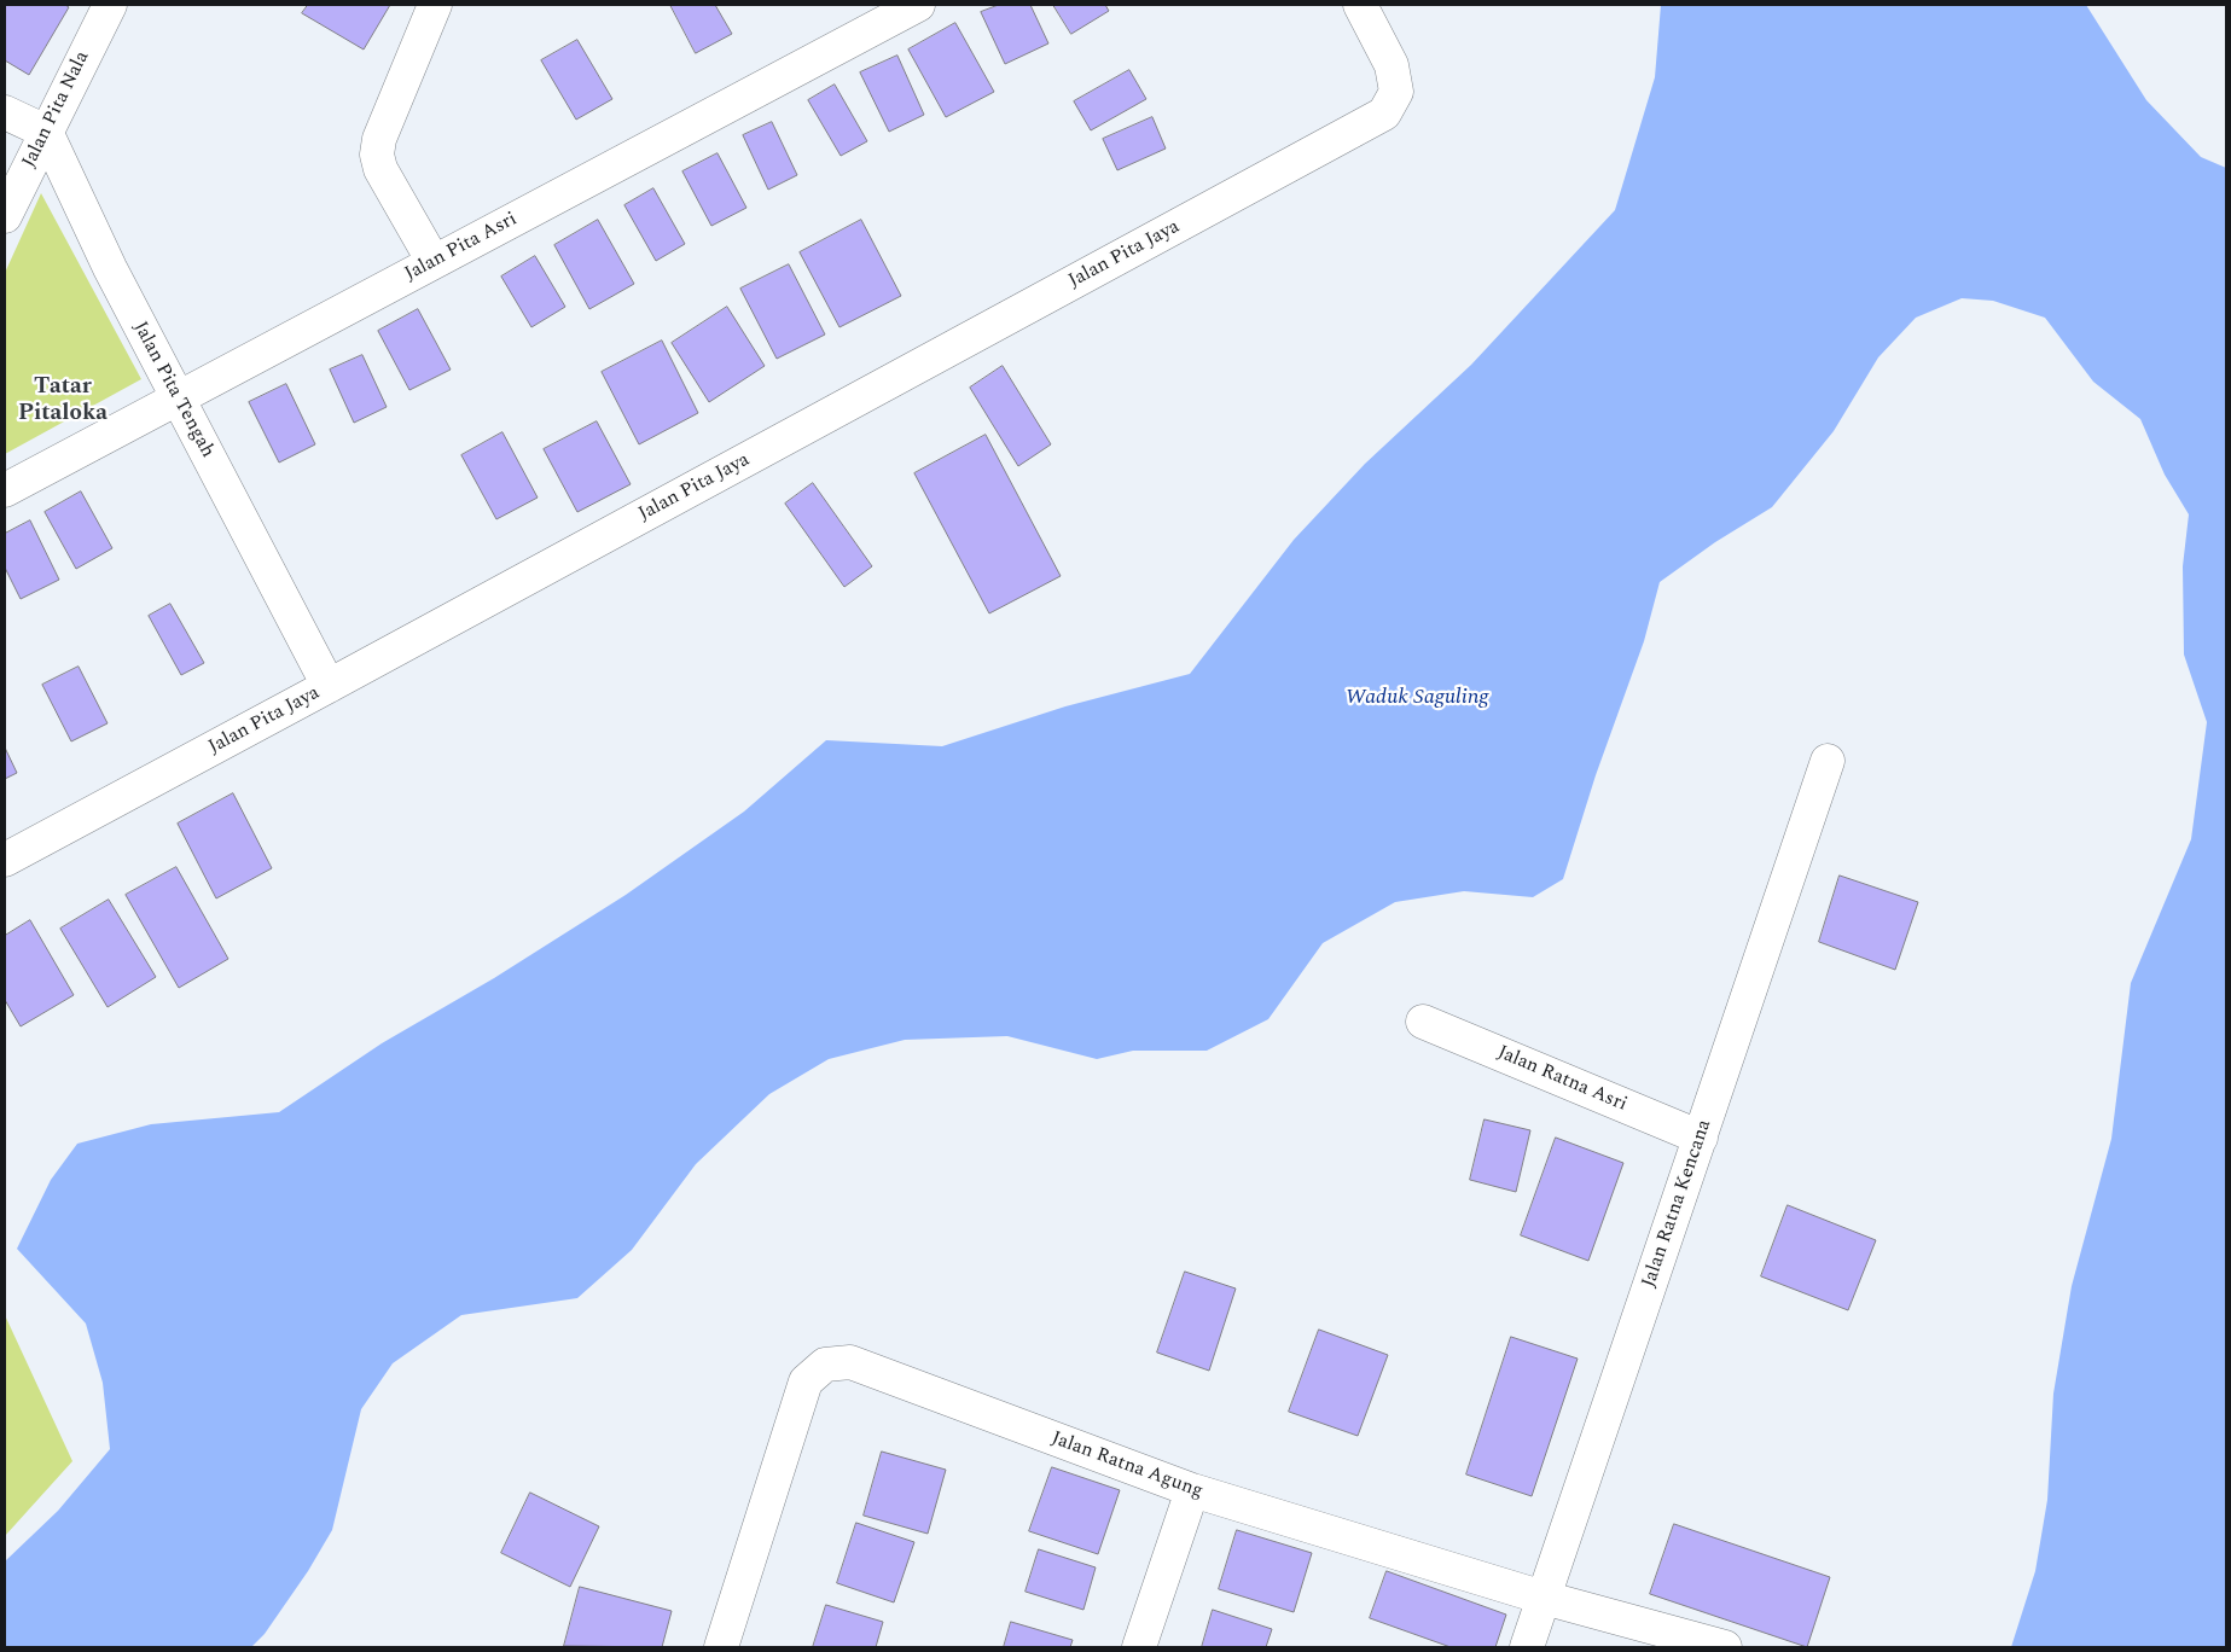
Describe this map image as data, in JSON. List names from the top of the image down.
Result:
{
  "streets": {
    "street": [
      "Jalan Pita Nala",
      "Jalan Pita Asri",
      "Jalan Pita Jaya",
      "Jalan Pita Tengah",
      "Jalan Ratna Asri",
      "Jalan Ratna Kencana",
      "Jalan Ratna Agung"
    ]
  },
  "crossings": [
    ["Jalan Pita Nala", "Jalan Pita Tengah"],
    ["Jalan Pita Asri", "Jalan Pita Tengah"],
    ["Jalan Pita Jaya", "Jalan Pita Tengah"],
    ["Jalan Ratna Asri", "Jalan Ratna Kencana"],
    ["Jalan Ratna Kencana", "Jalan Ratna Agung"]
  ],
  "districts": ["Tatar Pitaloka"],
  "water": ["Waduk Saguling"]
}
